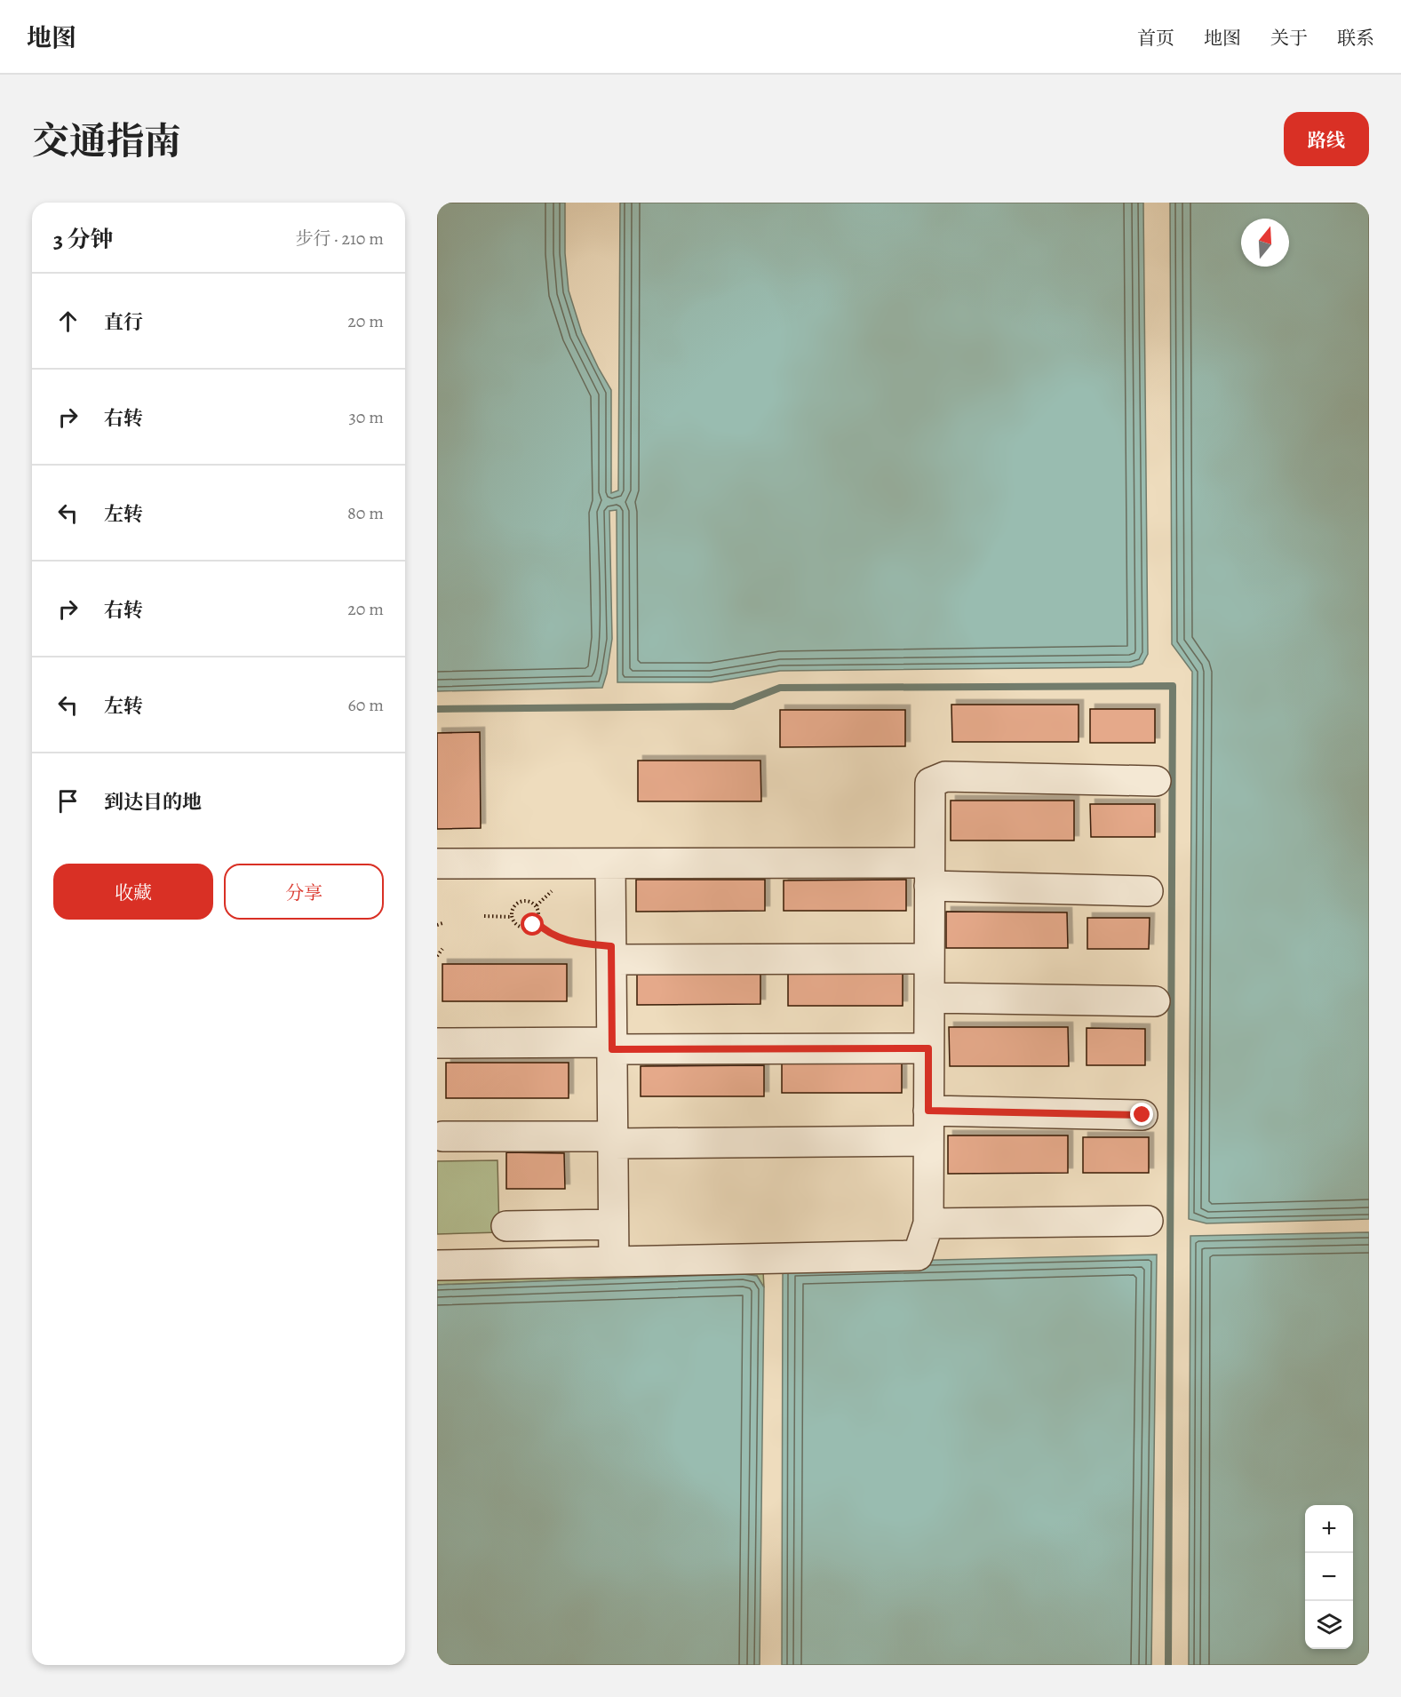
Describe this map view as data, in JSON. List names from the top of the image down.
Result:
{
  "north": "top",
  "page": {
    "header": "地图",
    "nav": [
      "首页",
      "地图",
      "关于",
      "联系"
    ],
    "title": "交通指南",
    "buttons": [
      "路线",
      ["收藏", "分享"]
    ],
    "heading": ["3 分钟", "步行 · 210 m"],
    "list": [
      ["直行", "20 m"],
      ["右转", "30 m"],
      ["左转", "80 m"],
      ["右转", "20 m"],
      ["左转", "60 m"],
      "到达目的地"
    ],
    "map_buttons": ["+", "−"]
  }
}
